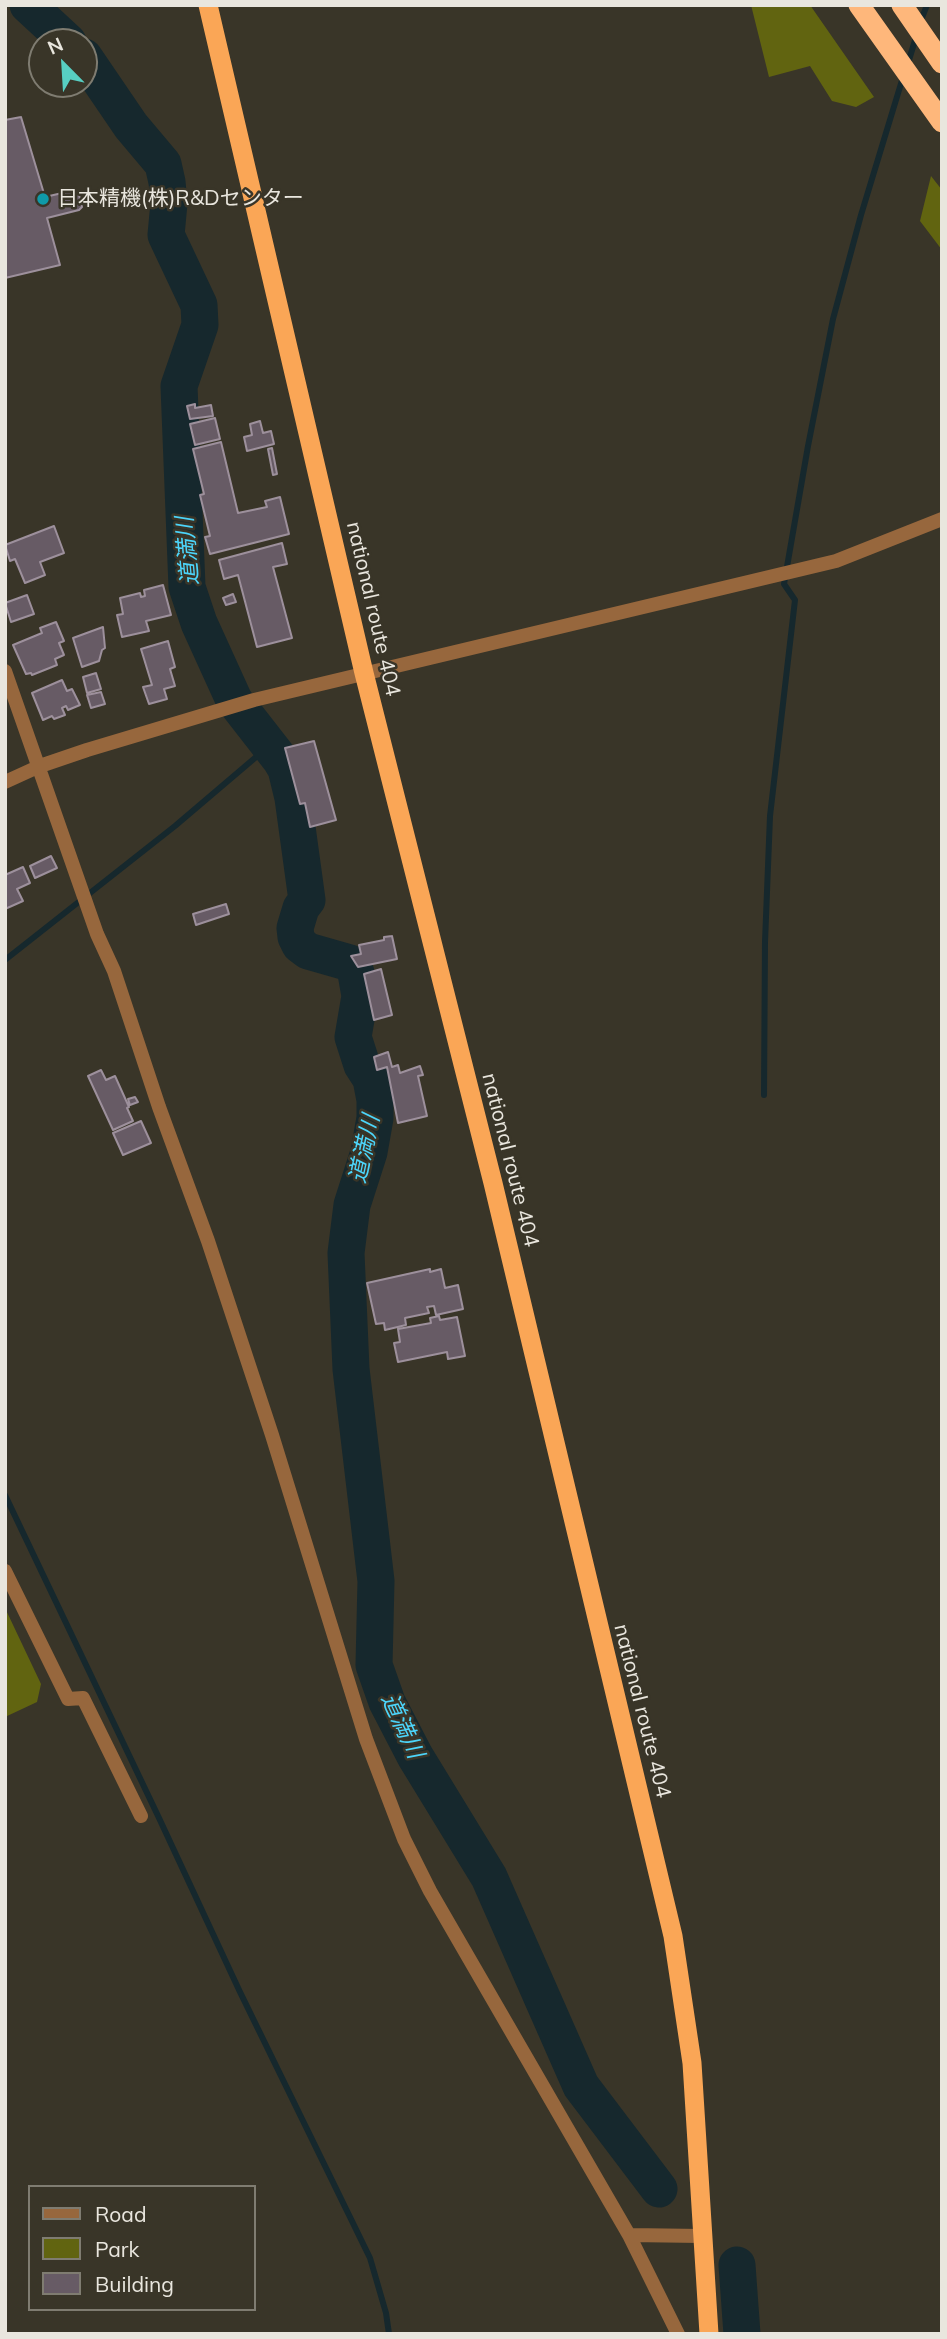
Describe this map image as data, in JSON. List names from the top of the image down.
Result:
{
  "streets": {
    "highway": ["national route 404"]
  },
  "water": ["道満川"],
  "places": ["日本精機(株)R&Dセンター"],
  "legend": ["Road", "Park", "Building"],
  "north": "top left"
}
